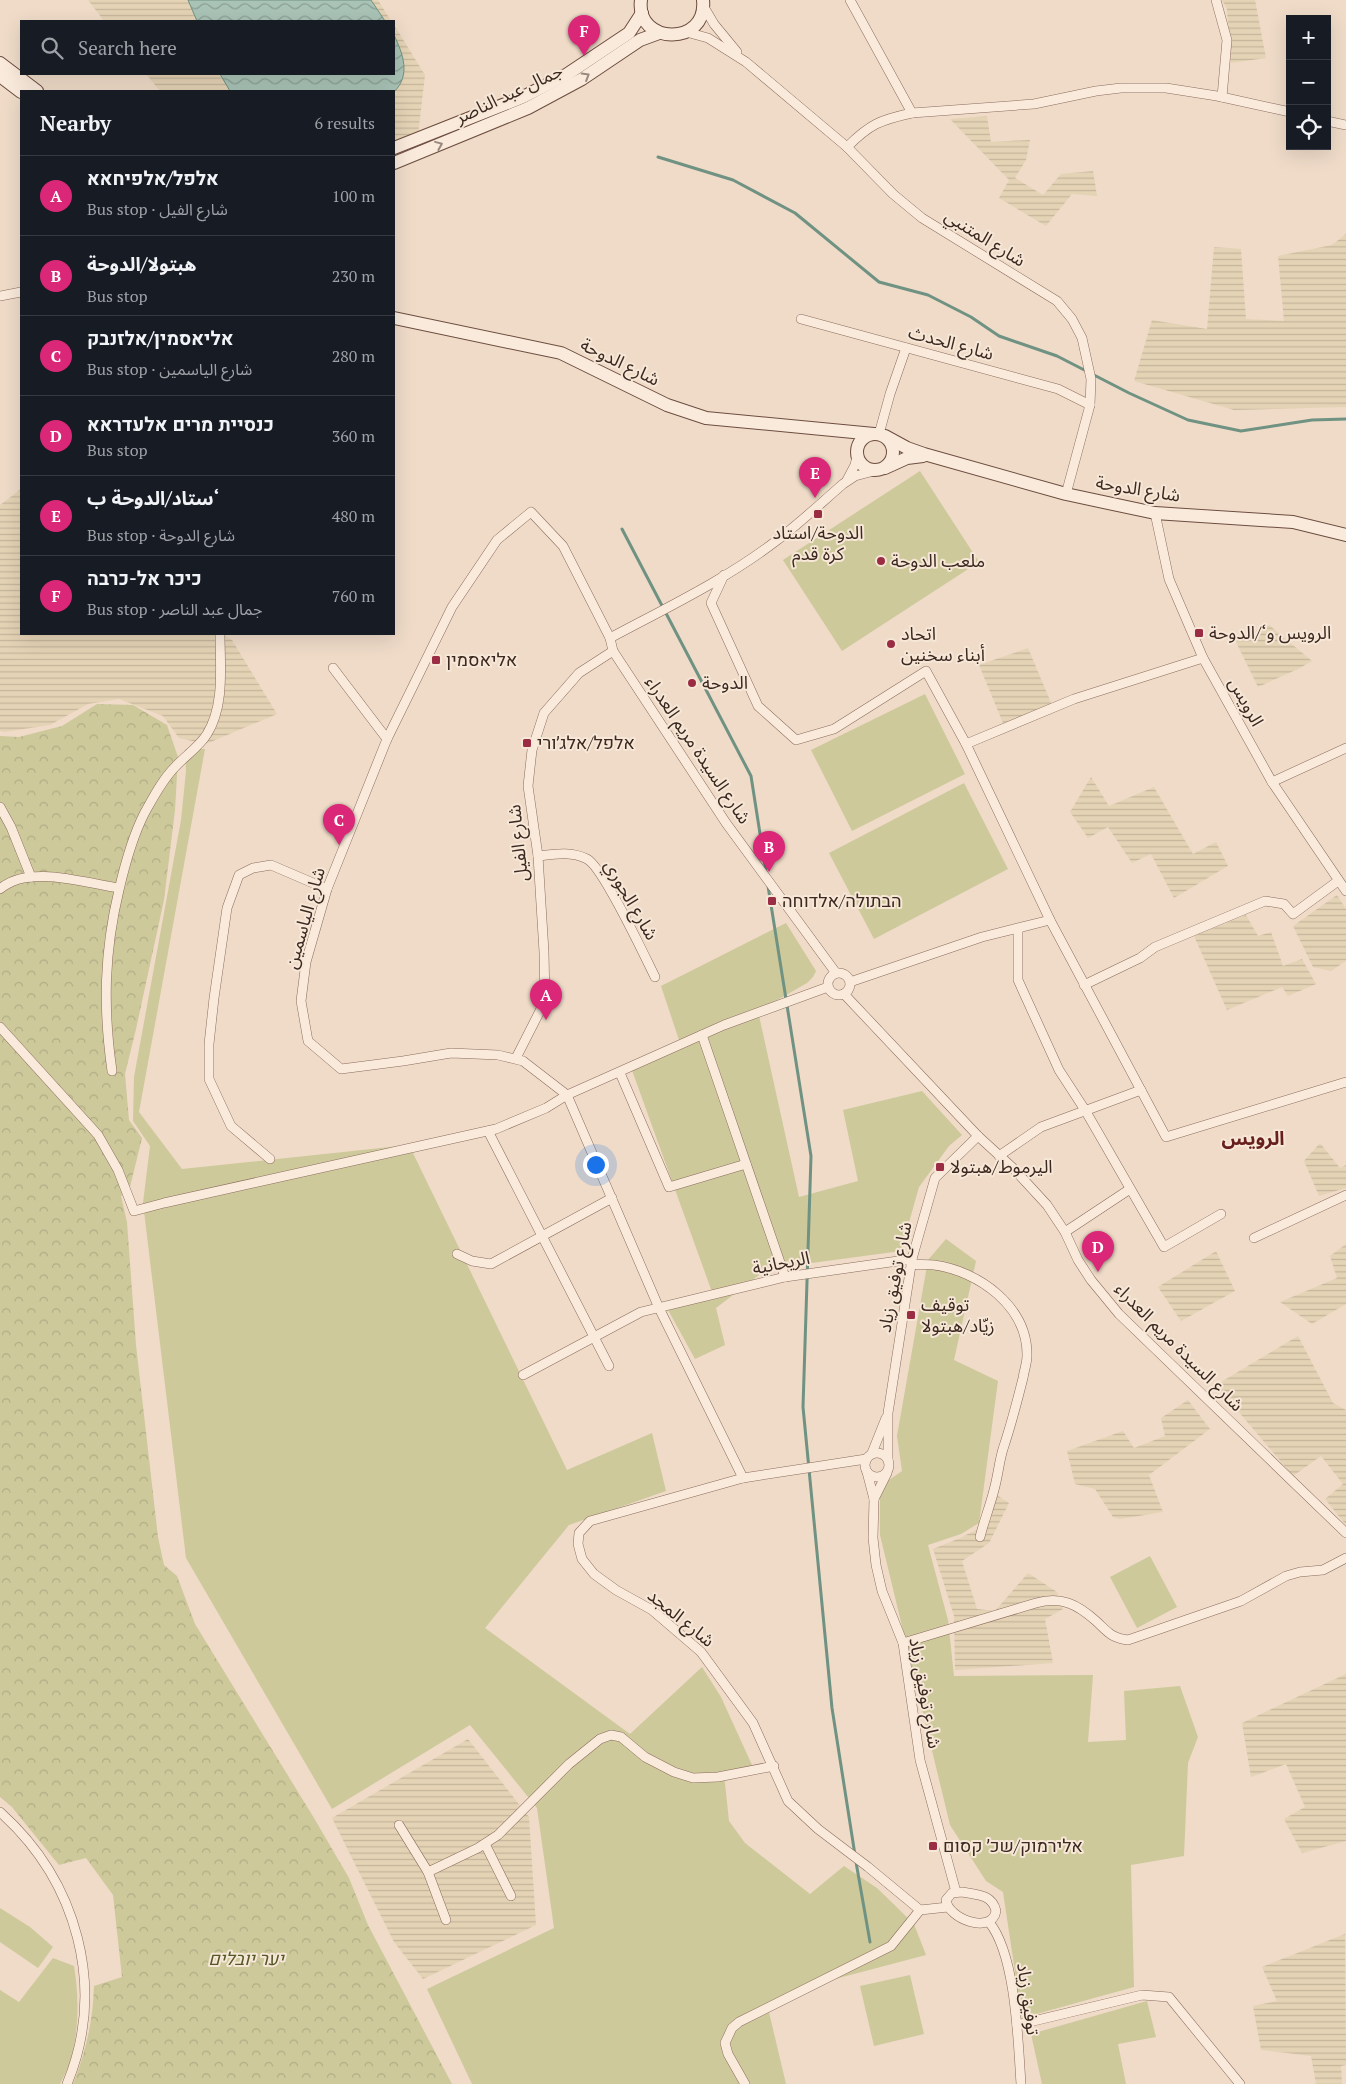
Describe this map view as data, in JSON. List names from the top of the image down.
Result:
{
  "streets": {
    "street": [
      "جمال عبد الناصر",
      "شارع المتنبي",
      "شارع الحدث",
      "شارع الدوحة",
      "الرويس",
      "شارع السيدة مريم العدراء",
      "شارع الفيل",
      "شارع الجوري",
      "شارع الياسمين",
      "الريحانية",
      "شارع توفيق زياد",
      "شارع المجد",
      "توفيق زياد"
    ]
  },
  "crossings": [
    ["شارع المتنبي", "شارع الحدث"],
    ["شارع المتنبي", "شارع الدوحة"],
    ["شارع الدوحة", "الرويس"],
    ["شارع السيدة مريم العدراء", "شارع الفيل"],
    ["شارع السيدة مريم العدراء", "شارع الياسمين"],
    ["شارع السيدة مريم العدراء", "شارع توفيق زياد"],
    ["شارع الفيل", "شارع الجوري"],
    ["شارع الفيل", "شارع الياسمين"],
    ["الريحانية", "شارع توفيق زياد"]
  ],
  "districts": ["الرويس"],
  "parks": ["יער יובלים"],
  "places": {
    "transit": [
      "الدوحة/استاد كرة قدم",
      "الرويس و‘/الدوحة",
      "אליאסמין",
      "אלפל/אלג׳ורי",
      "הבתולה/אלדוחה",
      "اليرموط/هبتولا",
      "توقيف زيّاد/هبتولا",
      "אלירמוק/שכ׳ קסום"
    ],
    "other": ["ملعب الدوحة", "اتحاد أبناء سخنين", "الدوحة"]
  },
  "page": {
    "map_buttons": ["+", "−"],
    "pins": [
      "F",
      "E",
      "C",
      "B",
      "A",
      "D"
    ],
    "search": "Search here",
    "heading": ["Nearby", "6 results"],
    "list": [
      {
        "mark": "A",
        "name": "אלפל/אלפיחאא",
        "note": "Bus stop · شارع الفيل",
        "value": "100 m"
      },
      {
        "mark": "B",
        "name": "هبتولا/الدوحة",
        "note": "Bus stop",
        "value": "230 m"
      },
      {
        "mark": "C",
        "name": "אליאסמין/אלזנבק",
        "note": "Bus stop · شارع الياسمين",
        "value": "280 m"
      },
      {
        "mark": "D",
        "name": "כנסיית מרים אלעדראא",
        "note": "Bus stop",
        "value": "360 m"
      },
      {
        "mark": "E",
        "name": "ستاد/الدوحة ب‘",
        "note": "Bus stop · شارع الدوحة",
        "value": "480 m"
      },
      {
        "mark": "F",
        "name": "כיכר אל-כרבה",
        "note": "Bus stop · جمال عبد الناصر",
        "value": "760 m"
      }
    ]
  }
}
